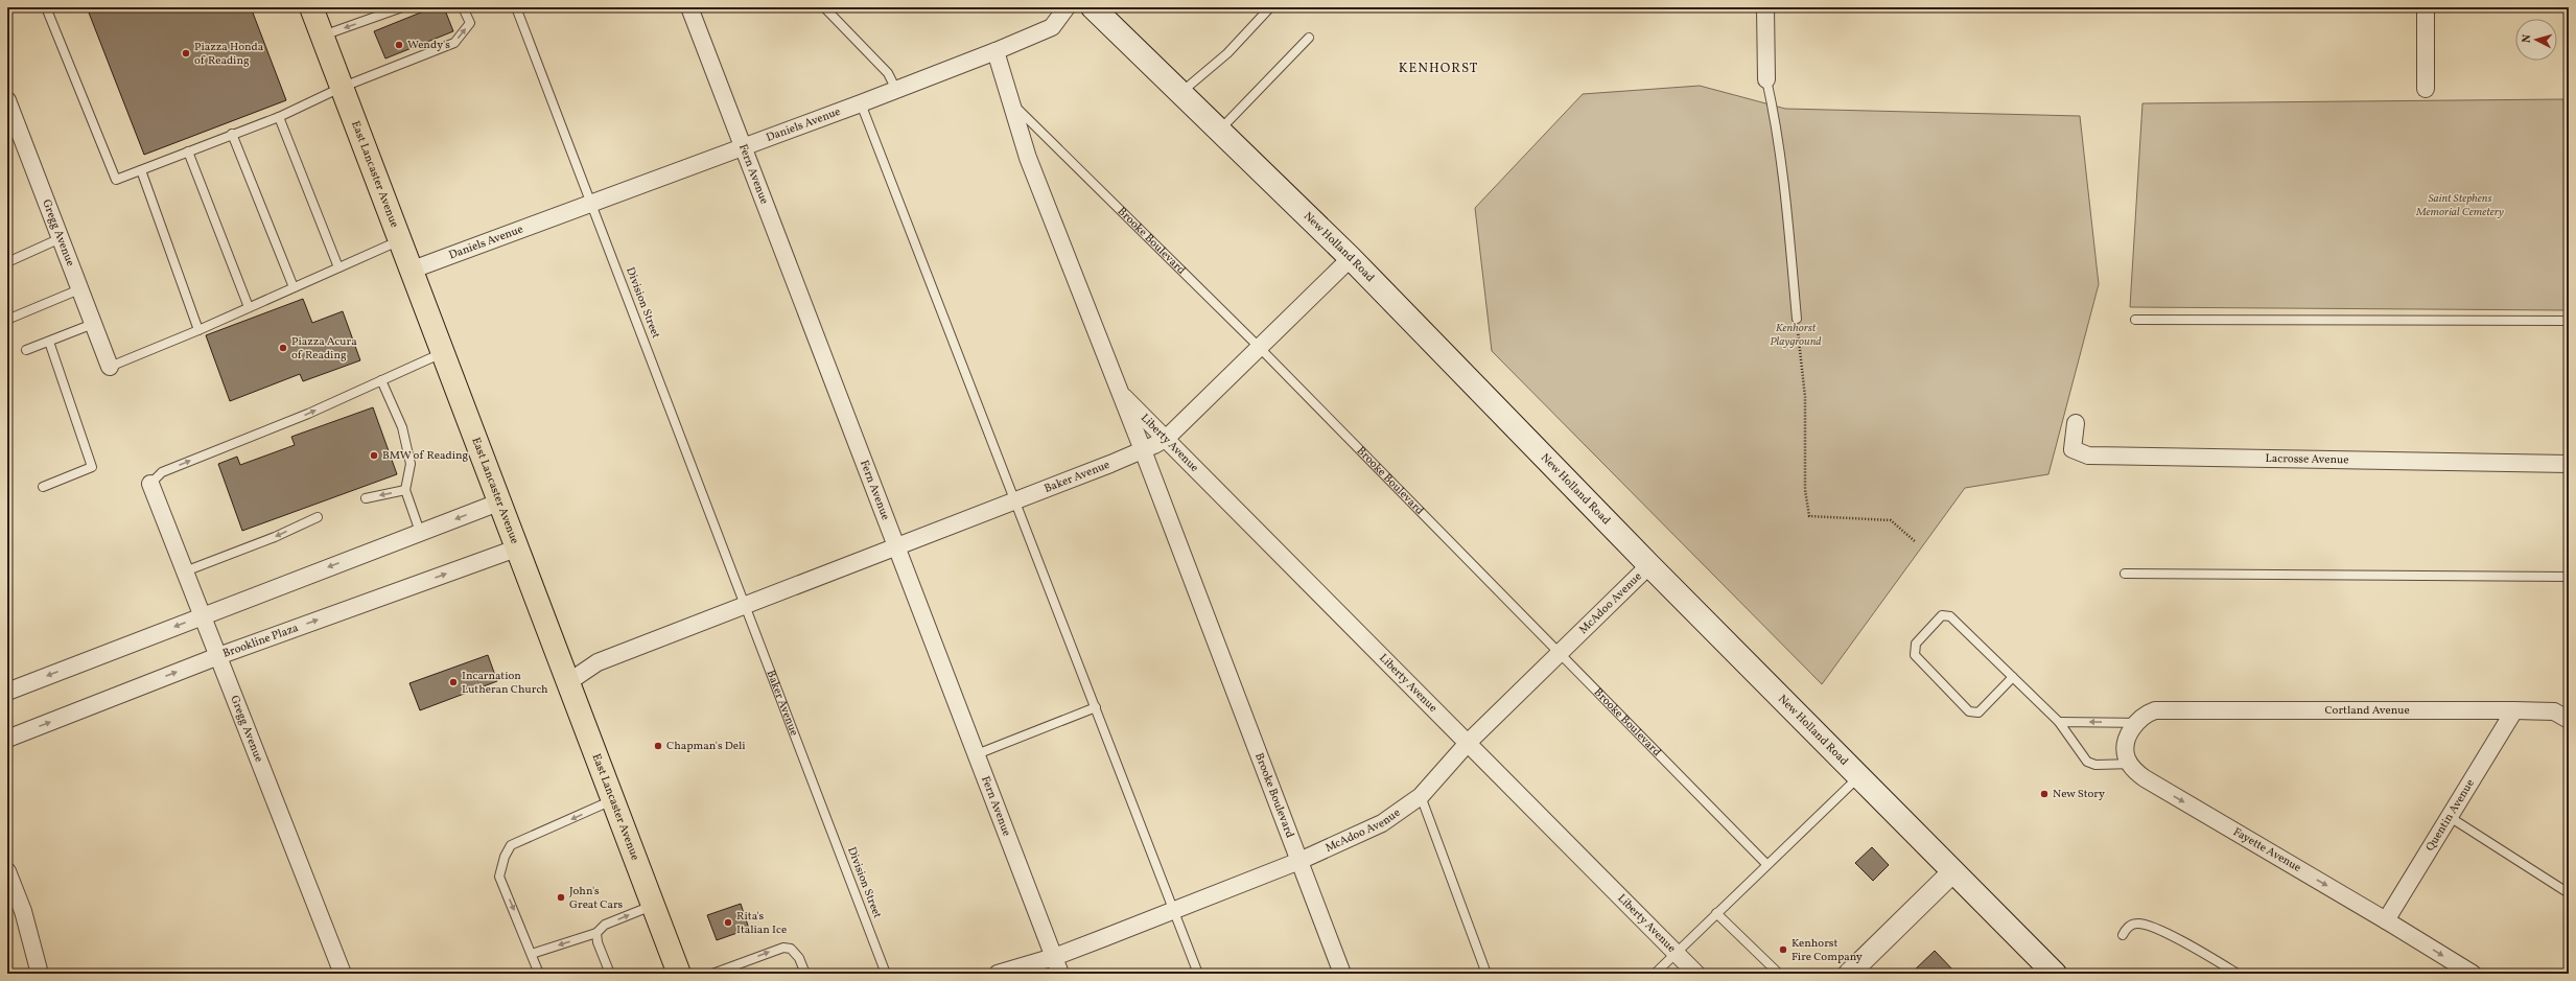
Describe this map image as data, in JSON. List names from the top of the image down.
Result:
{
  "streets": {
    "main road": ["East Lancaster Avenue", "New Holland Road"],
    "street": [
      "Daniels Avenue",
      "Fern Avenue",
      "Gregg Avenue",
      "Brooke Boulevard",
      "Liberty Avenue",
      "Lacrosse Avenue",
      "Baker Avenue",
      "McAdoo Avenue",
      "Brookline Plaza",
      "Cortland Avenue",
      "Quentin Avenue",
      "Fayette Avenue"
    ],
    "lane": ["Division Street"]
  },
  "crossings": [
    ["Daniels Avenue", "East Lancaster Avenue"],
    ["Daniels Avenue", "Fern Avenue"],
    ["Daniels Avenue", "Brooke Boulevard"],
    ["Daniels Avenue", "Division Street"],
    ["East Lancaster Avenue", "Baker Avenue"],
    ["East Lancaster Avenue", "Brookline Plaza"],
    ["Fern Avenue", "Baker Avenue"],
    ["Fern Avenue", "McAdoo Avenue"],
    ["Gregg Avenue", "Brookline Plaza"],
    ["Brooke Boulevard", "Liberty Avenue"],
    ["Brooke Boulevard", "Baker Avenue"],
    ["Brooke Boulevard", "McAdoo Avenue"],
    ["New Holland Road", "Baker Avenue"],
    ["New Holland Road", "McAdoo Avenue"],
    ["Division Street", "Baker Avenue"],
    ["Liberty Avenue", "Baker Avenue"],
    ["Liberty Avenue", "McAdoo Avenue"],
    ["Cortland Avenue", "Quentin Avenue"],
    ["Quentin Avenue", "Fayette Avenue"]
  ],
  "one_way": ["Fayette Avenue"],
  "districts": ["KENHORST"],
  "parks": ["Saint Stephens Memorial Cemetery", "Kenhorst Playground"],
  "places": [
    "Wendy's",
    "Piazza Honda of Reading",
    "Piazza Acura of Reading",
    "BMW of Reading",
    "Incarnation Lutheran Church",
    "Chapman's Deli",
    "New Story",
    "John's Great Cars",
    "Rita's Italian Ice",
    "Kenhorst Fire Company"
  ],
  "north": "left"
}
